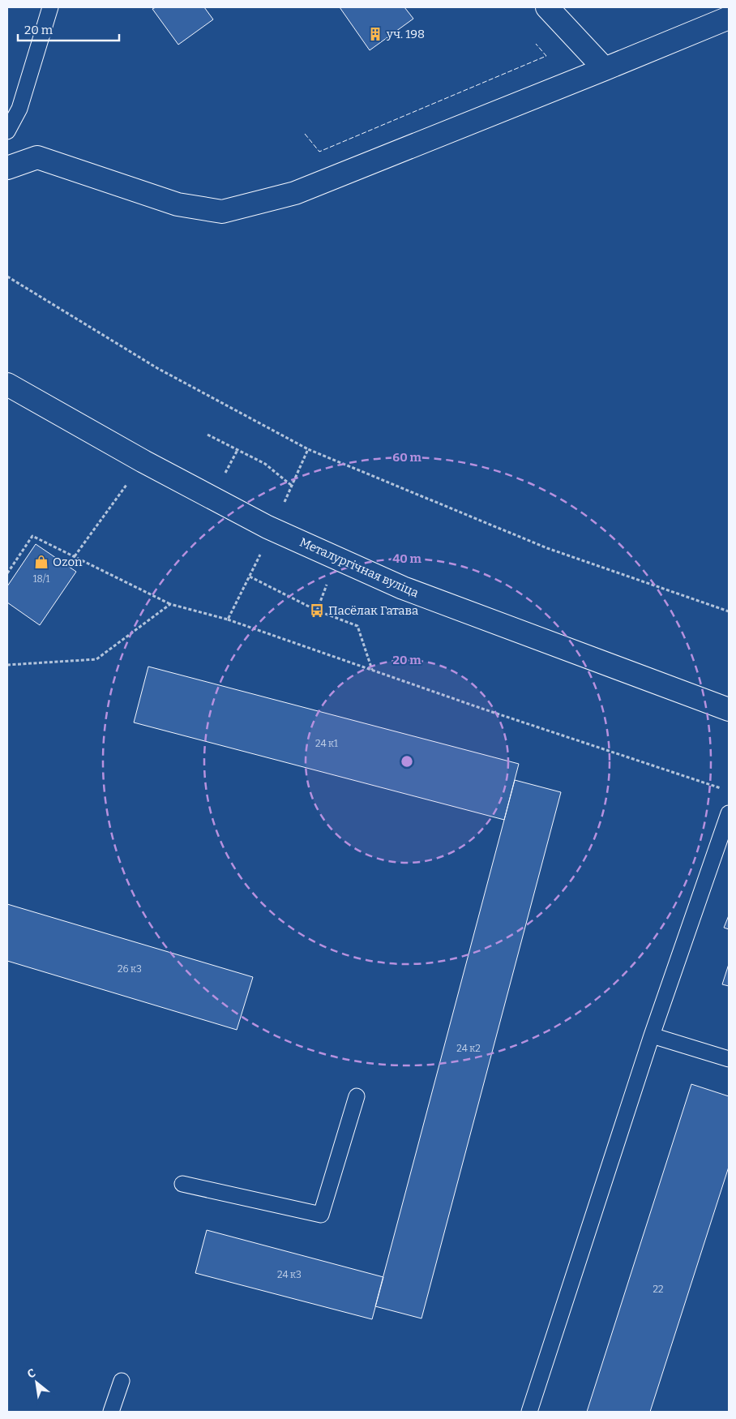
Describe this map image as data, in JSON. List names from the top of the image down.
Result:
{
  "streets": {
    "street": ["Металургічная вуліца"]
  },
  "places": {
    "building": ["уч. 198"],
    "shop": ["Ozon"],
    "bus stop": ["Пасёлак Гатава"]
  },
  "house_numbers": [
    "18/1",
    "24 к1",
    "26 к3",
    "24 к2",
    "24 к3",
    "22"
  ],
  "scale_bar": "20 m",
  "north": "top left",
  "rings": ["60 m", "40 m", "20 m"]
}
